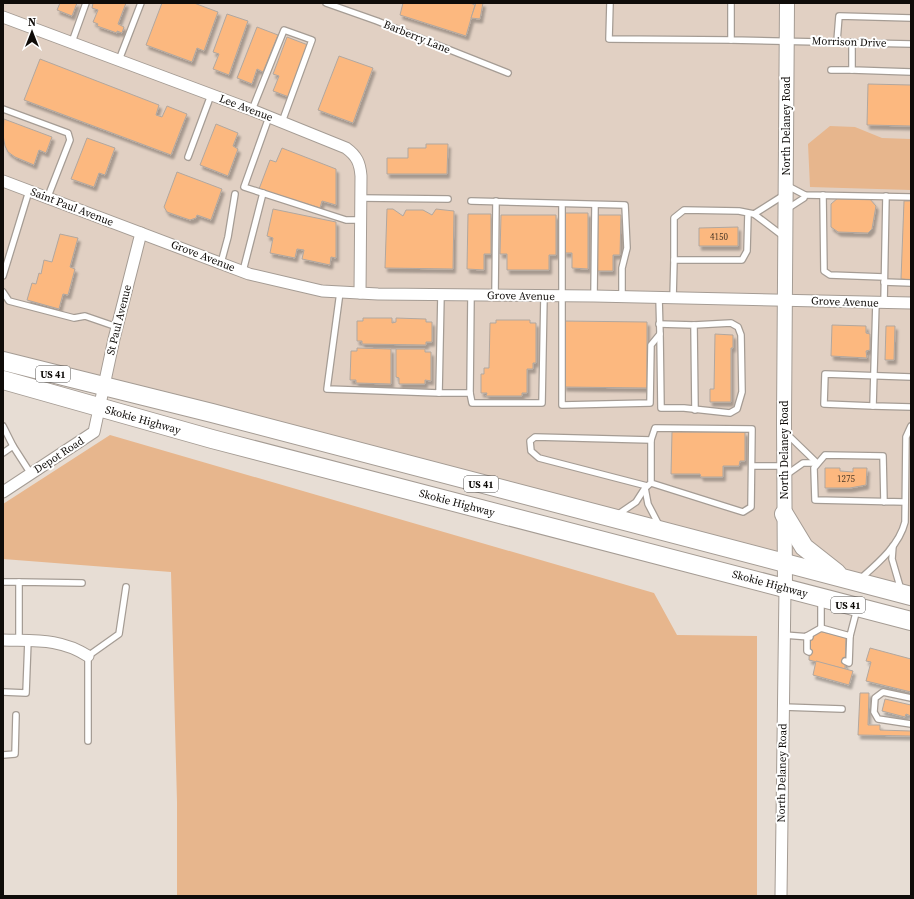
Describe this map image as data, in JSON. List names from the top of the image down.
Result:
{
  "streets": {
    "highway": ["US 41", "Skokie Highway"],
    "street": [
      "Lee Avenue",
      "North Delaney Road",
      "Saint Paul Avenue",
      "Grove Avenue",
      "St Paul Avenue",
      "Depot Road"
    ],
    "lane": ["Barberry Lane", "Morrison Drive"]
  },
  "crossings": [
    ["Morrison Drive", "North Delaney Road"],
    ["Lee Avenue", "Grove Avenue"],
    ["North Delaney Road", "Grove Avenue"],
    ["North Delaney Road", "Skokie Highway"],
    ["Saint Paul Avenue", "Grove Avenue"],
    ["Saint Paul Avenue", "St Paul Avenue"],
    ["Grove Avenue", "St Paul Avenue"],
    ["St Paul Avenue", "Skokie Highway"],
    ["St Paul Avenue", "Depot Road"],
    ["Skokie Highway", "Depot Road"]
  ],
  "house_numbers": ["4150", "1275"],
  "north": "top"
}
